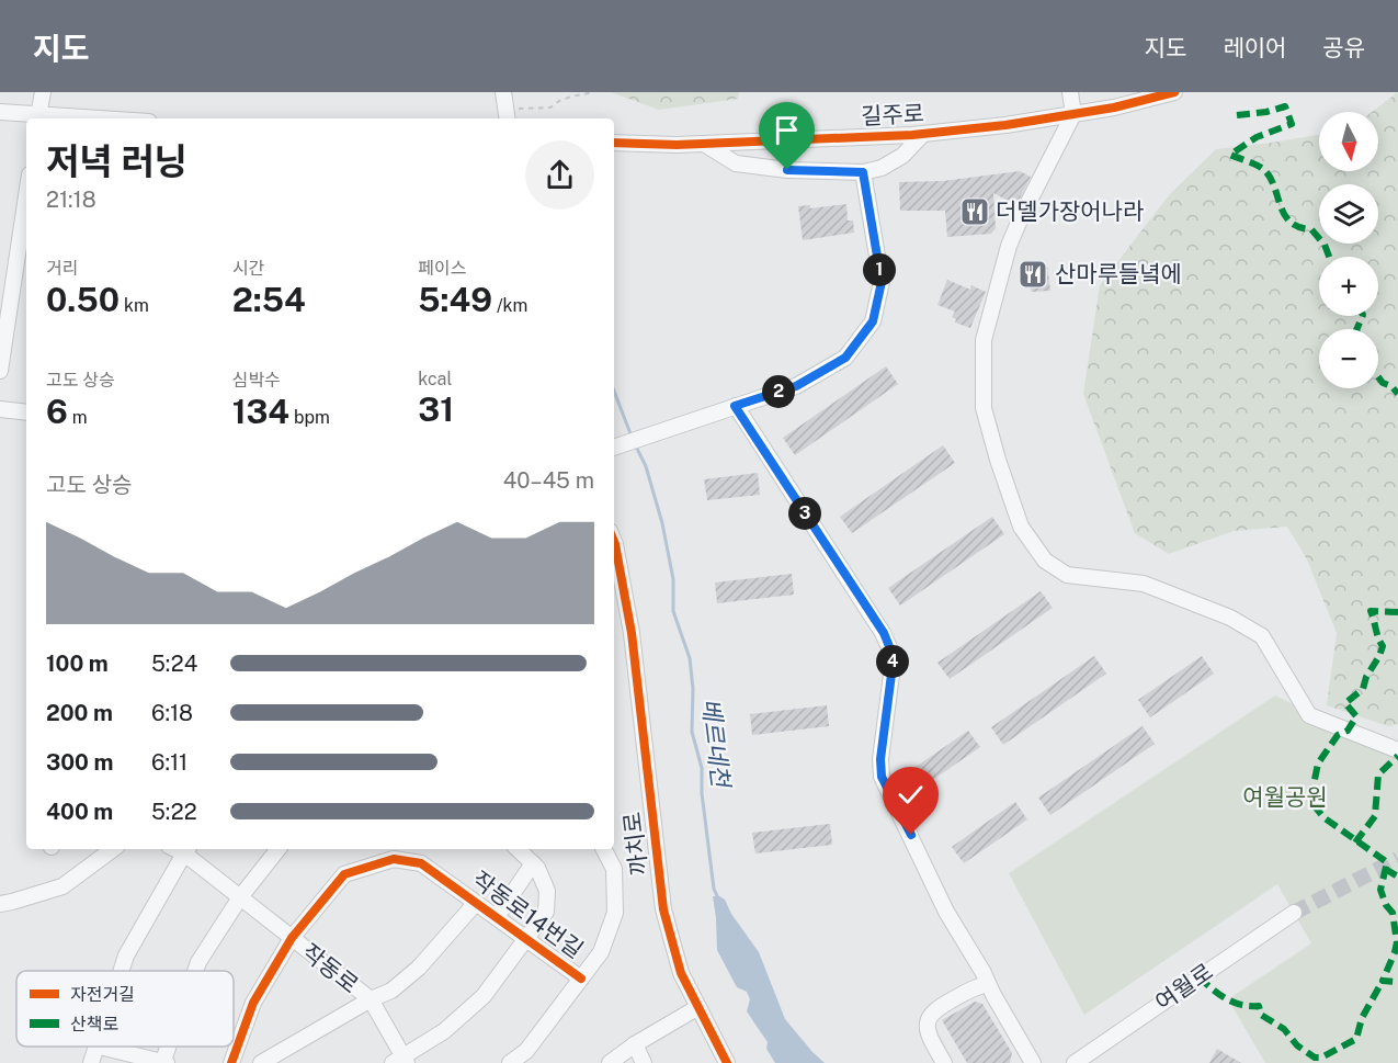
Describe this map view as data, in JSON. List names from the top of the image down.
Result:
{
  "streets": {
    "street": [
      "길주로",
      "까치로",
      "작동로14번길",
      "작동로",
      "여월로"
    ]
  },
  "crossings": [
    ["작동로14번길", "작동로"]
  ],
  "water": ["베르네천"],
  "parks": ["여월공원"],
  "places": {
    "restaurant": ["더델가장어나라", "산마루들녘에"]
  },
  "legend": ["자전거길", "산책로"],
  "north": "bottom",
  "page": {
    "header": "지도",
    "nav": ["지도", "레이어", "공유"],
    "map_buttons": ["+", "−"],
    "heading": ["저녁 러닝", "21:18"],
    "stats": [
      ["거리", "0.50 km"],
      ["시간", "2:54"],
      ["페이스", "5:49 /km"],
      ["고도 상승", "6 m"],
      ["심박수", "134 bpm"],
      ["kcal", "31"]
    ],
    "pins": [
      "1",
      "2",
      "3",
      "4"
    ],
    "chart": ["고도 상승", "40–45 m"],
    "list": [
      {
        "name": "100 m",
        "note": "5:24"
      },
      {
        "name": "200 m",
        "note": "6:18"
      },
      {
        "name": "300 m",
        "note": "6:11"
      },
      {
        "name": "400 m",
        "note": "5:22"
      }
    ]
  }
}
